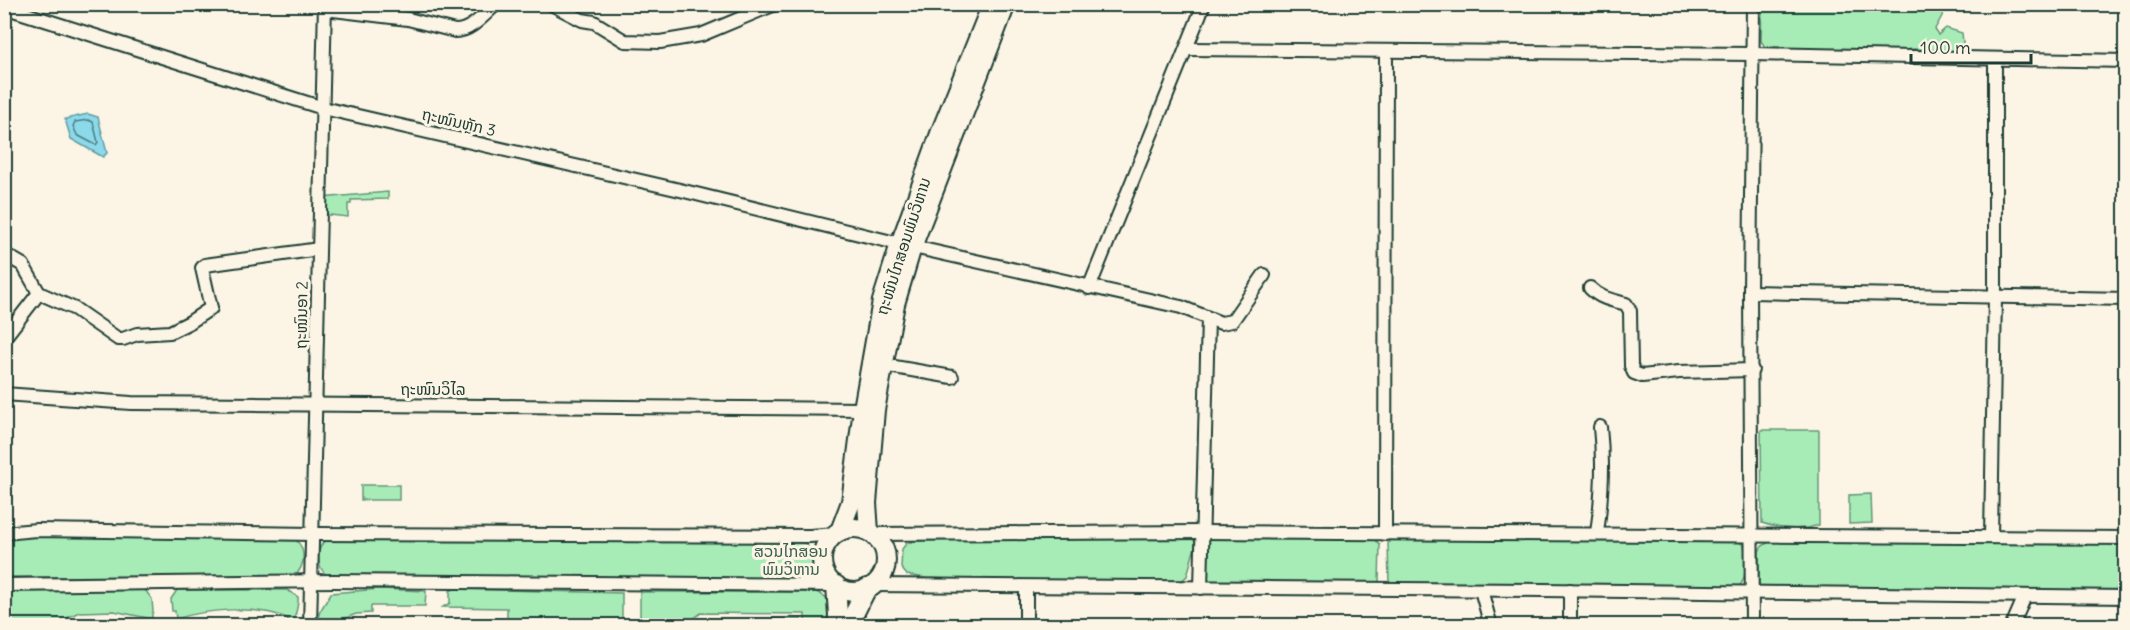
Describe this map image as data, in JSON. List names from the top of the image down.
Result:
{
  "streets": {
    "highway": ["ຖະໜົນໄກສອນພົມວິຫານ"],
    "street": ["ຖະໜົນຫຼັກ 3", "ຖະໜົນອາ 2", "ຖະໜົນວິໄລ"]
  },
  "crossings": [
    ["ຖະໜົນຫຼັກ 3", "ຖະໜົນໄກສອນພົມວິຫານ"],
    ["ຖະໜົນຫຼັກ 3", "ຖະໜົນອາ 2"],
    ["ຖະໜົນໄກສອນພົມວິຫານ", "ຖະໜົນວິໄລ"],
    ["ຖະໜົນອາ 2", "ຖະໜົນວິໄລ"]
  ],
  "parks": ["ສວນໄກສອນ ພົມວິຫານ"],
  "scale_bar": "100 m"
}
